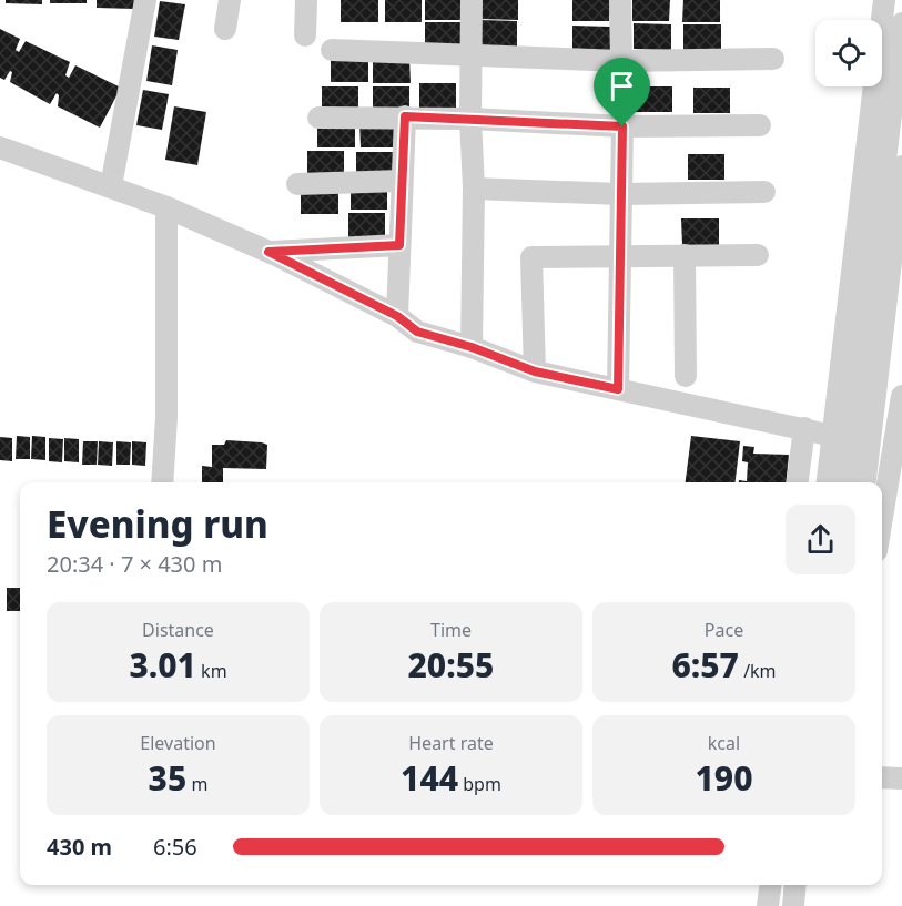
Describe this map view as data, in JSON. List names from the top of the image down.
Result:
{
  "page": {
    "heading": ["Evening run", "20:34 · 7 × 430 m"],
    "stats": [
      ["Distance", "3.01 km"],
      ["Time", "20:55"],
      ["Pace", "6:57 /km"],
      ["Elevation", "35 m"],
      ["Heart rate", "144 bpm"],
      ["kcal", "190"]
    ],
    "list": [
      {
        "name": "430 m",
        "note": "6:56"
      }
    ]
  }
}
